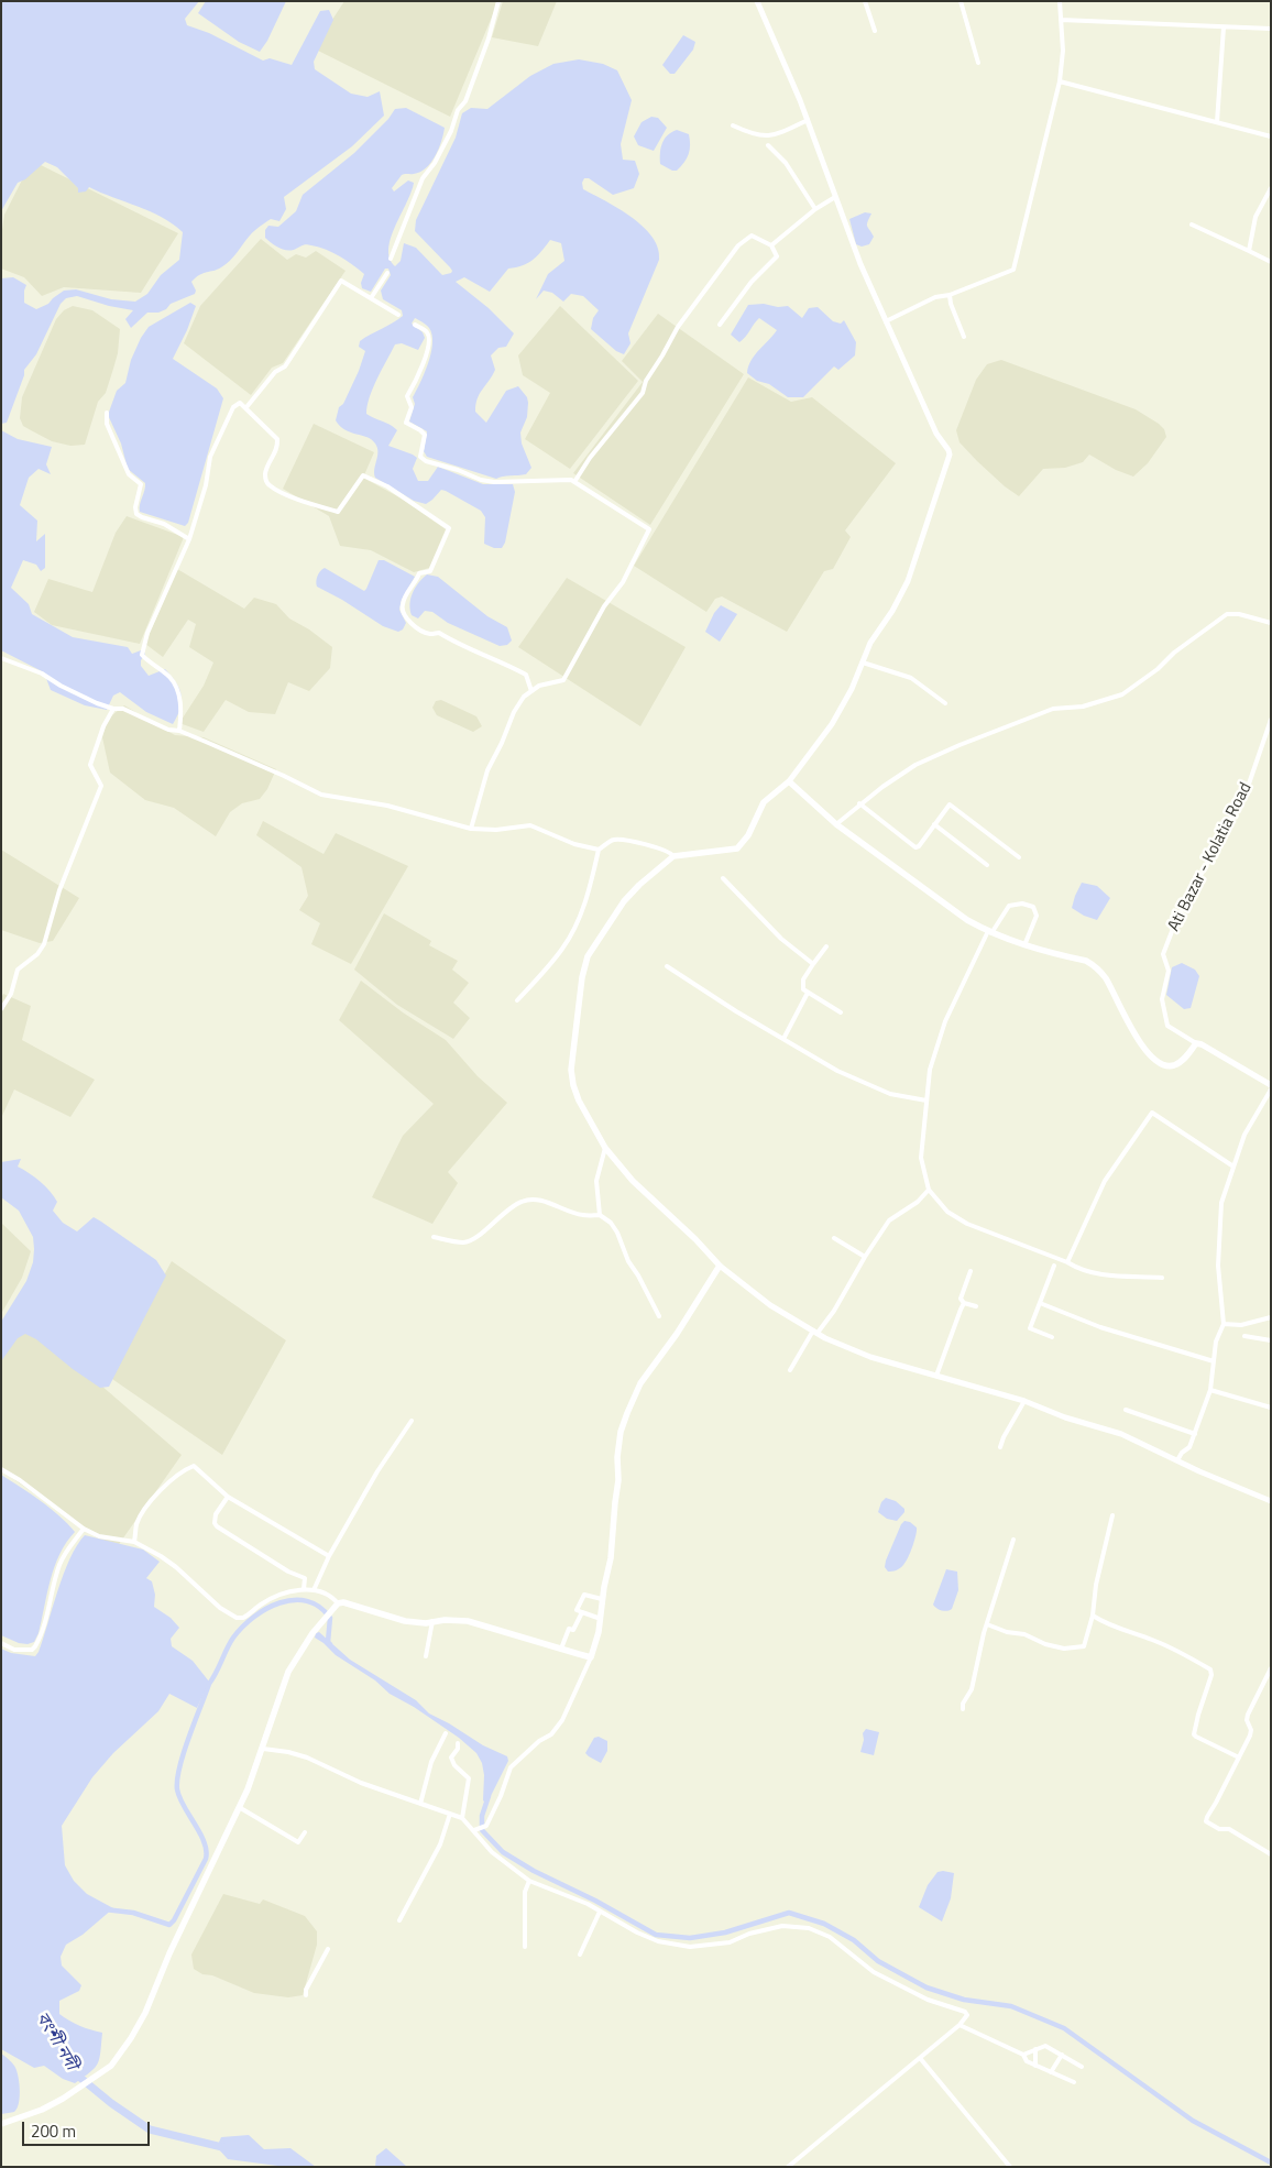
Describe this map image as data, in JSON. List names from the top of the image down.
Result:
{
  "streets": {
    "street": ["Ati Bazar - Kolatia Road"]
  },
  "water": ["বংশী নদী"],
  "scale_bar": "200 m"
}
